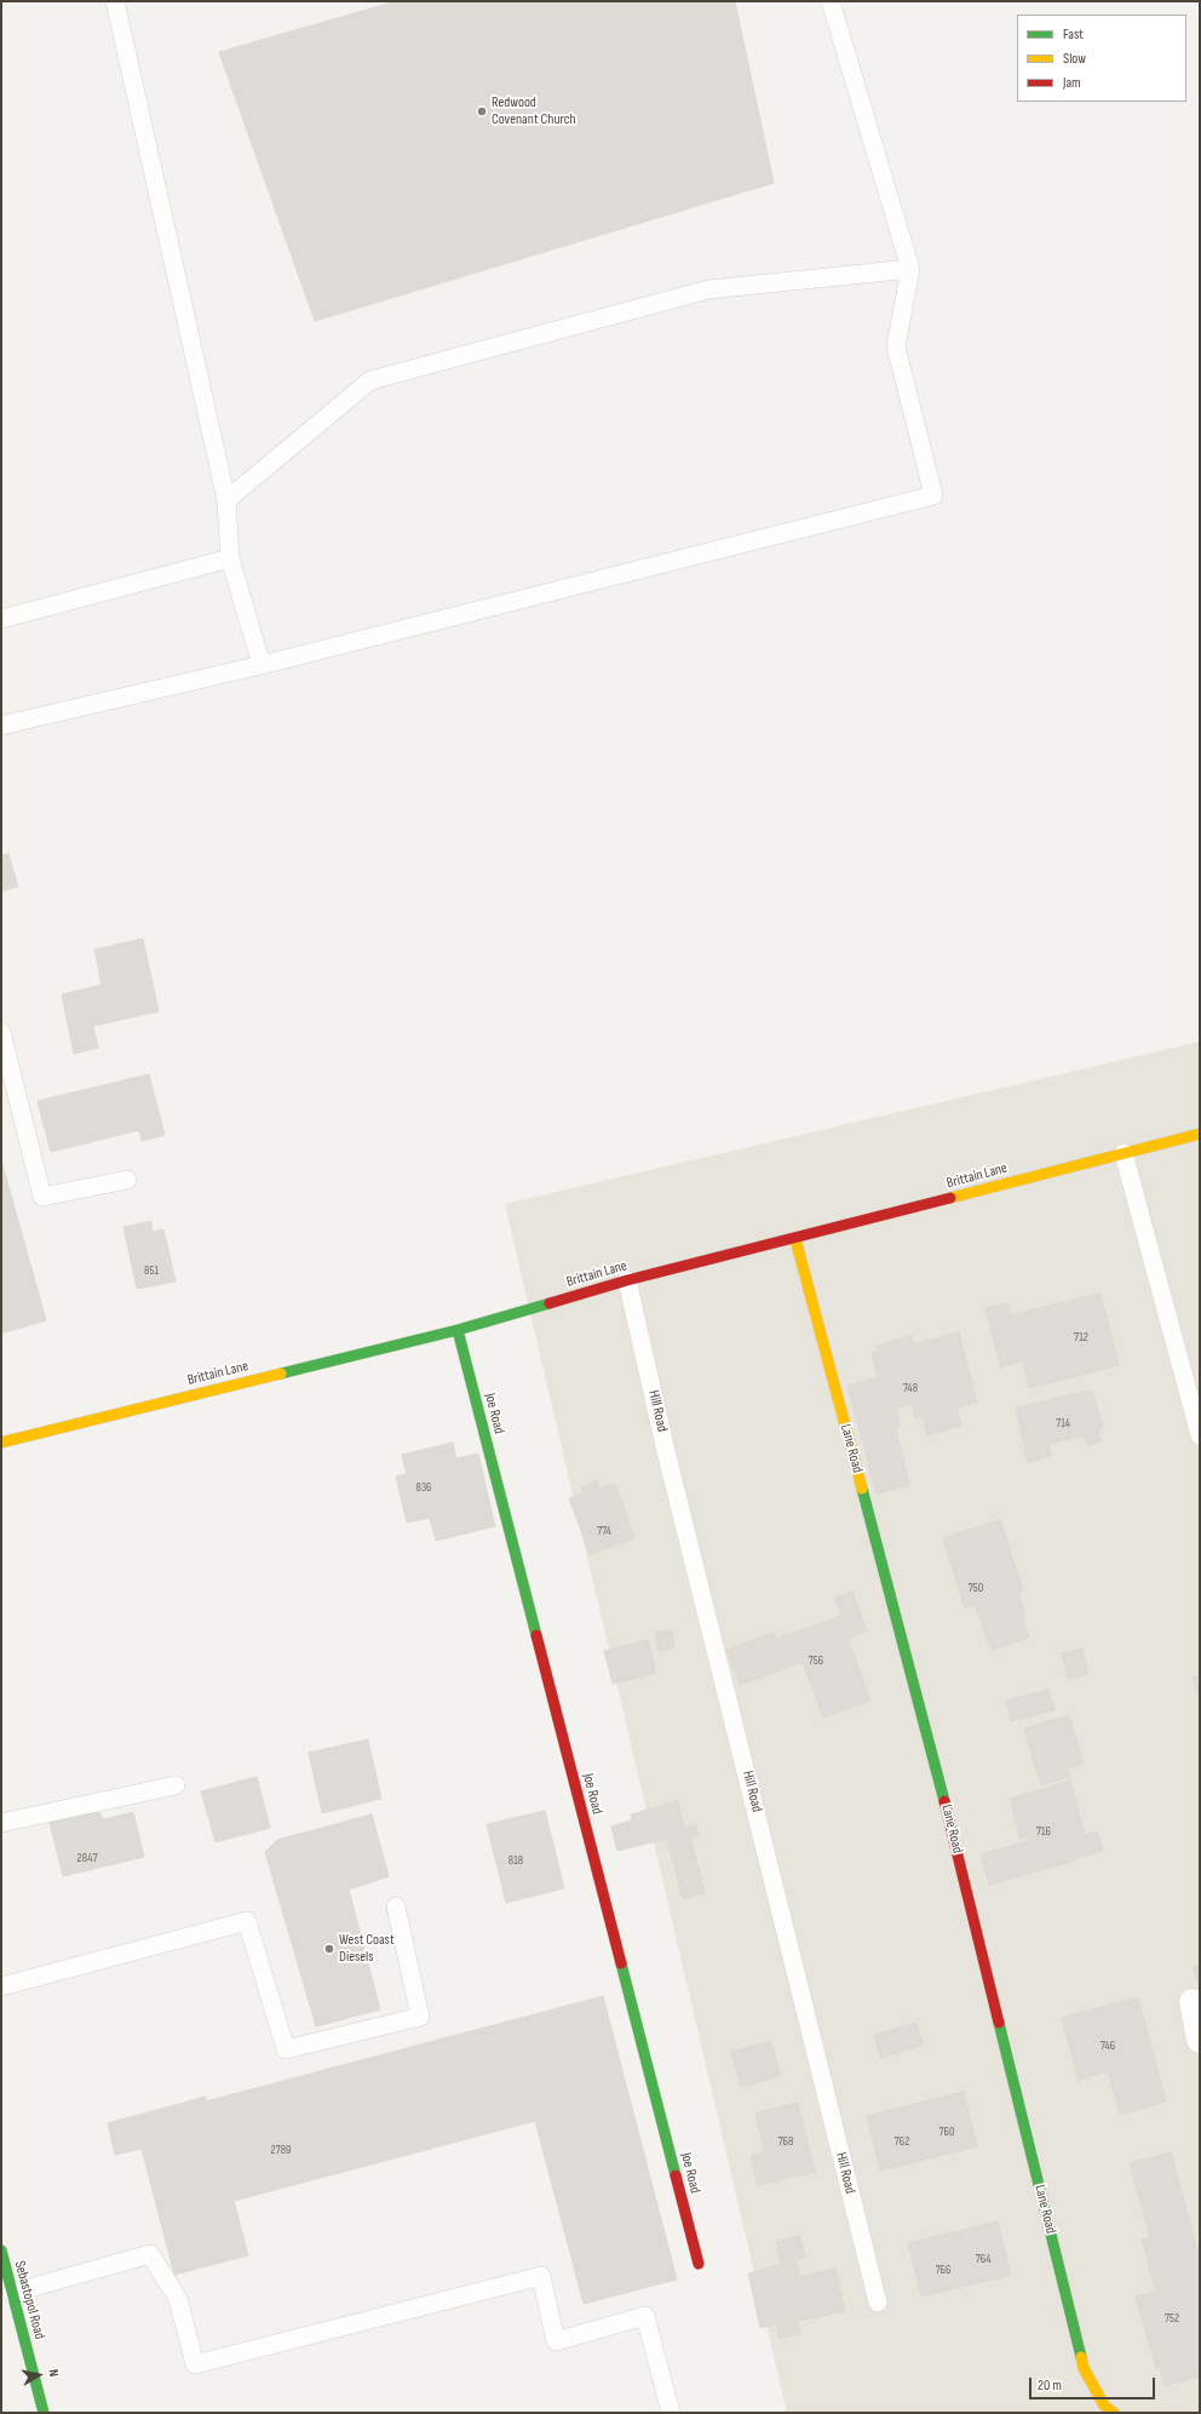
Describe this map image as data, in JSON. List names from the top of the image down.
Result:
{
  "streets": {
    "street": [
      "Brittain Lane",
      "Joe Road",
      "Lane Road",
      "Sebastopol Road"
    ],
    "lane": ["Hill Road"]
  },
  "crossings": [
    ["Brittain Lane", "Hill Road"],
    ["Brittain Lane", "Joe Road"],
    ["Brittain Lane", "Lane Road"]
  ],
  "places": ["Redwood Covenant Church", "West Coast Diesels"],
  "house_numbers": [
    "851",
    "712",
    "748",
    "714",
    "836",
    "774",
    "750",
    "756",
    "716",
    "2847",
    "818",
    "746",
    "760",
    "768",
    "762",
    "2789",
    "764",
    "766",
    "752"
  ],
  "legend": ["Fast", "Slow", "Jam"],
  "scale_bar": "20 m",
  "north": "right"
}
